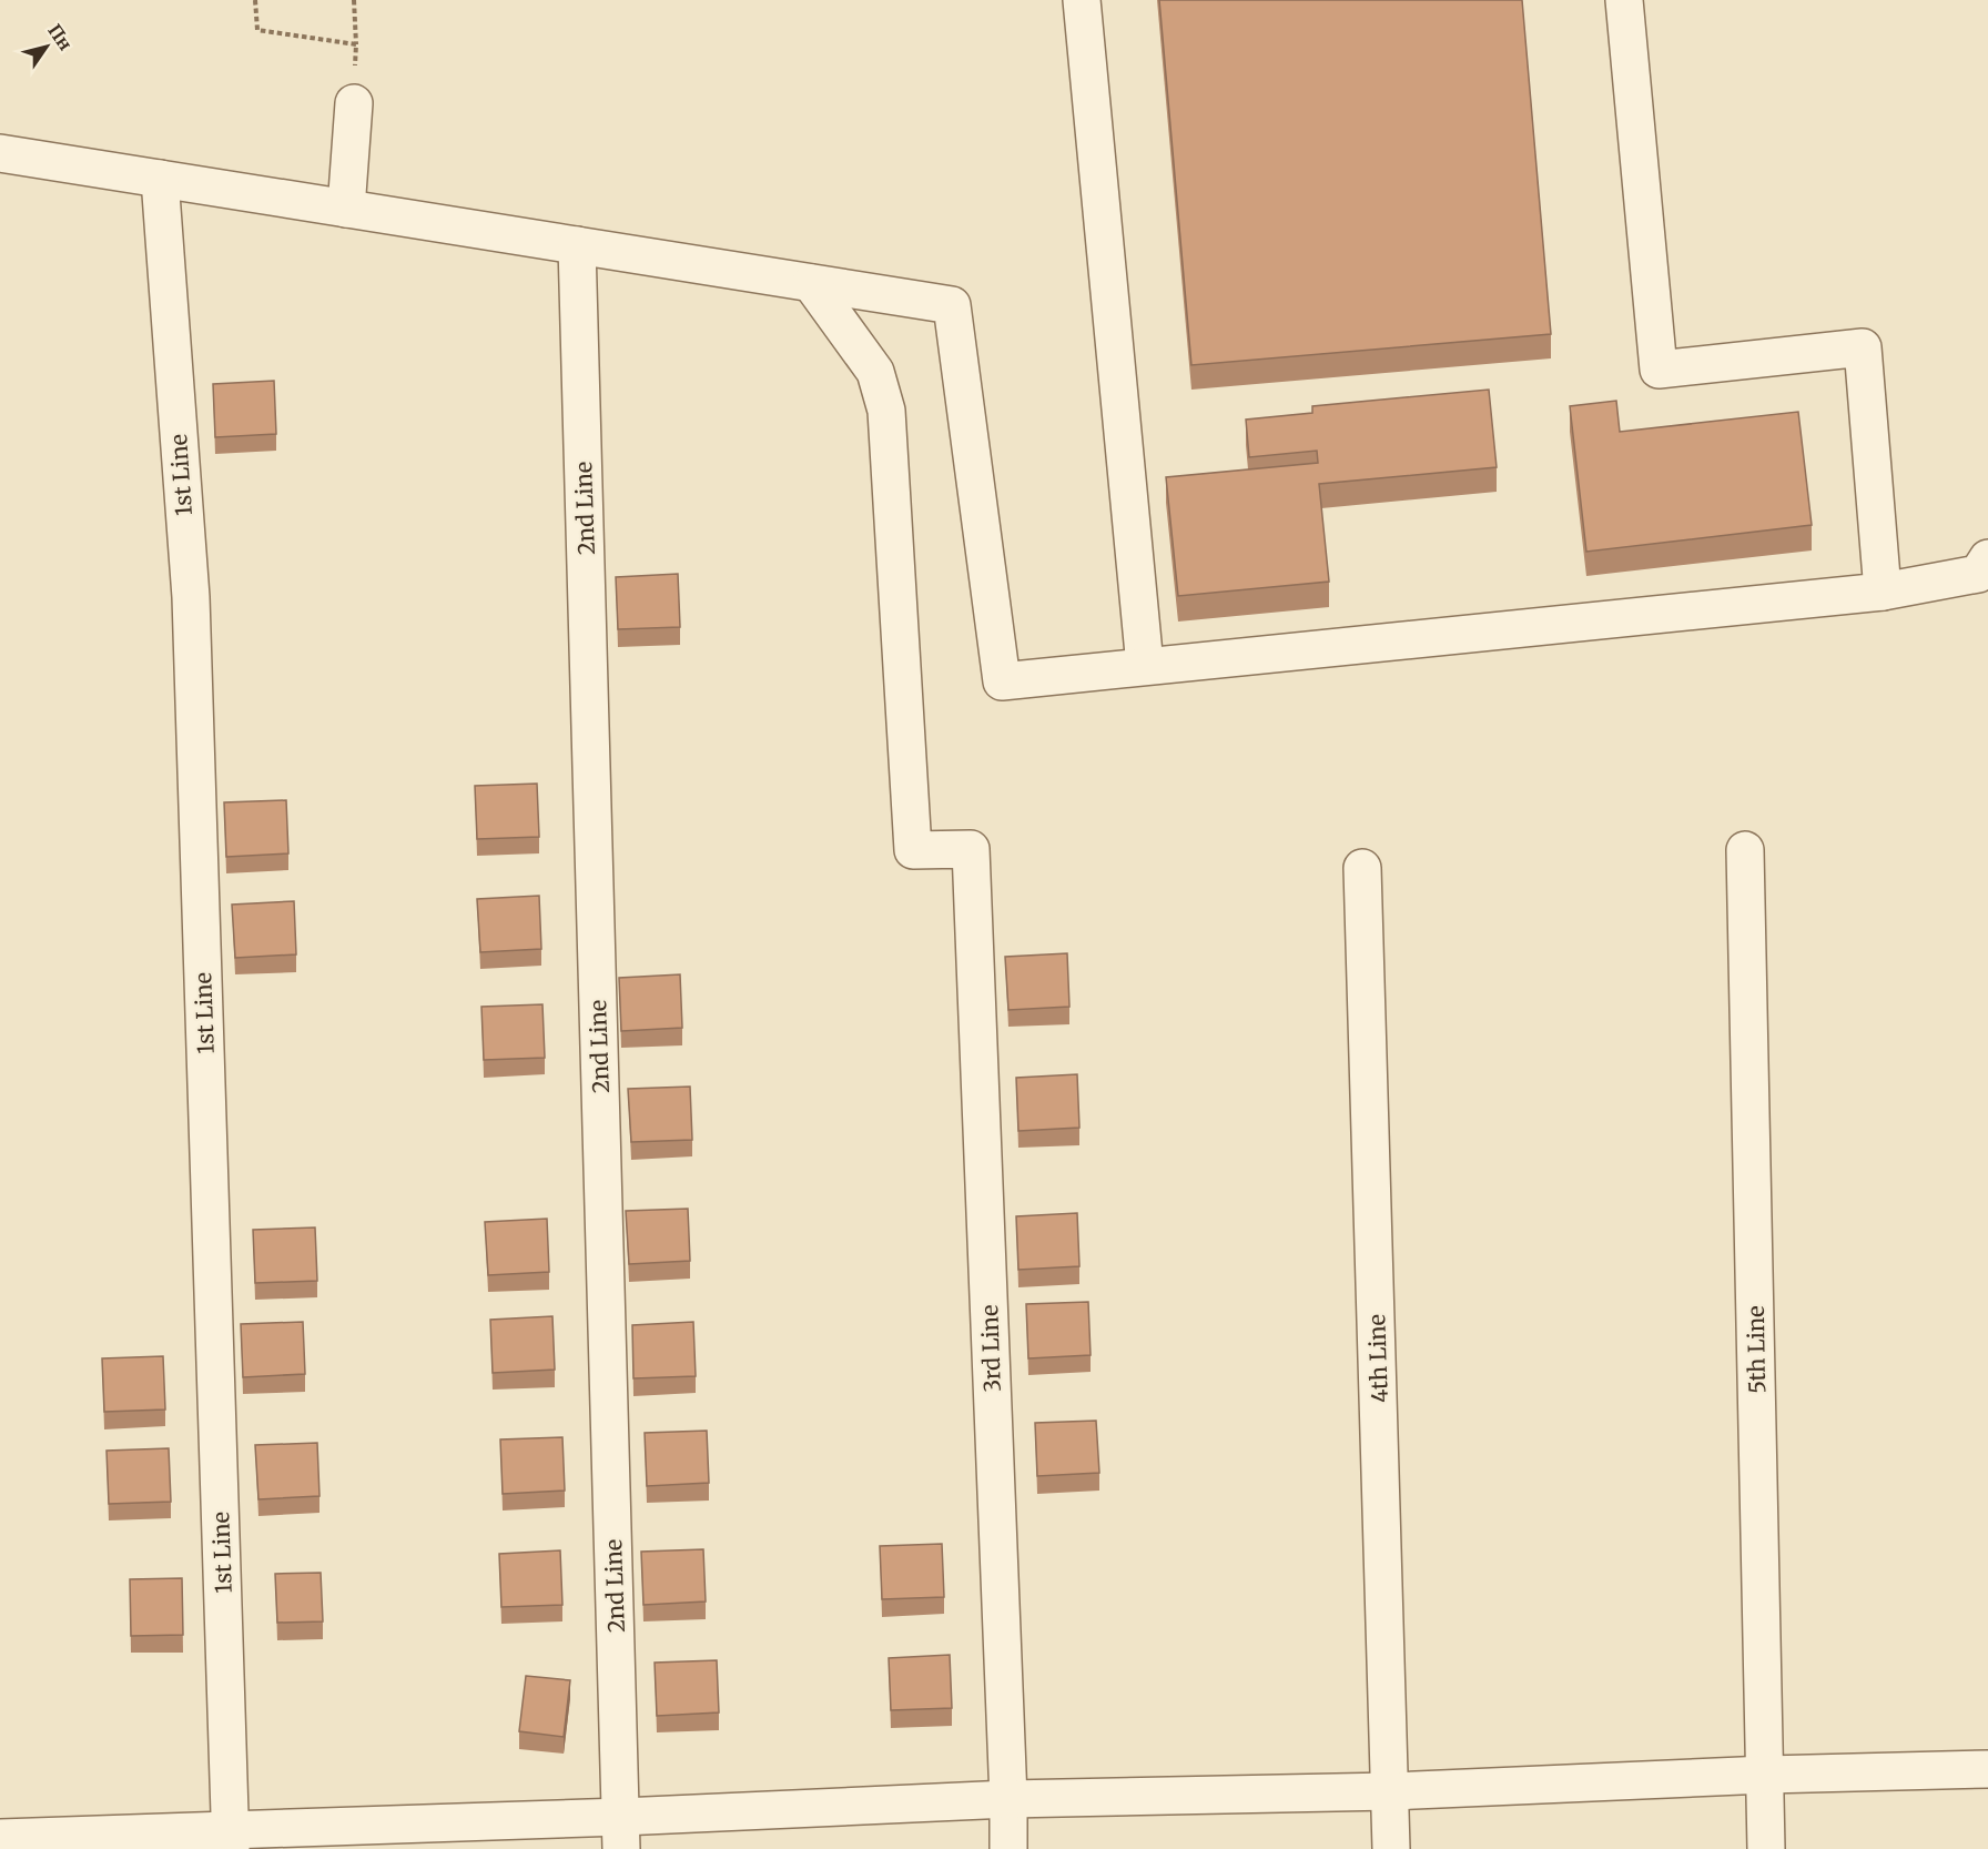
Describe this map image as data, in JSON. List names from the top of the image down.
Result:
{
  "streets": {
    "street": [
      "1st Line",
      "2nd Line",
      "3rd Line",
      "5th Line",
      "4th Line"
    ]
  },
  "north": "top right"
}
